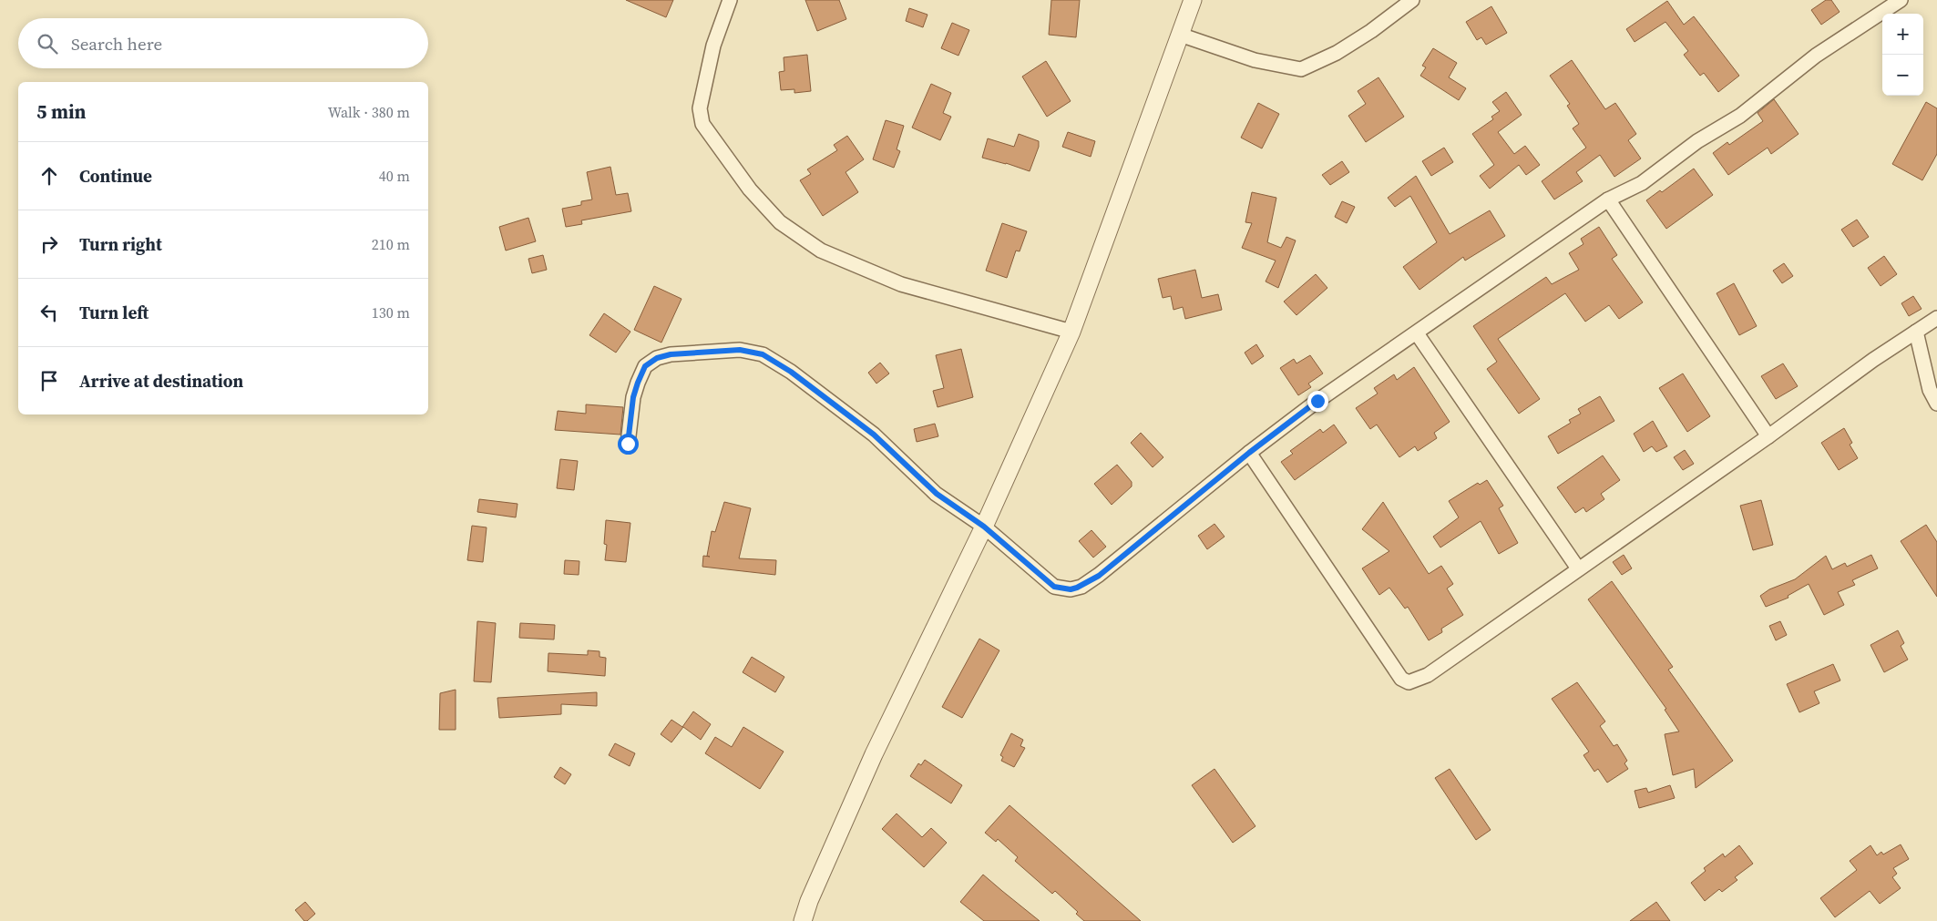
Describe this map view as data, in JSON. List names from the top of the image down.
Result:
{
  "page": {
    "map_buttons": ["+", "−"],
    "search": "Search here",
    "heading": ["5 min", "Walk · 380 m"],
    "list": [
      ["Continue", "40 m"],
      ["Turn right", "210 m"],
      ["Turn left", "130 m"],
      "Arrive at destination"
    ]
  }
}
